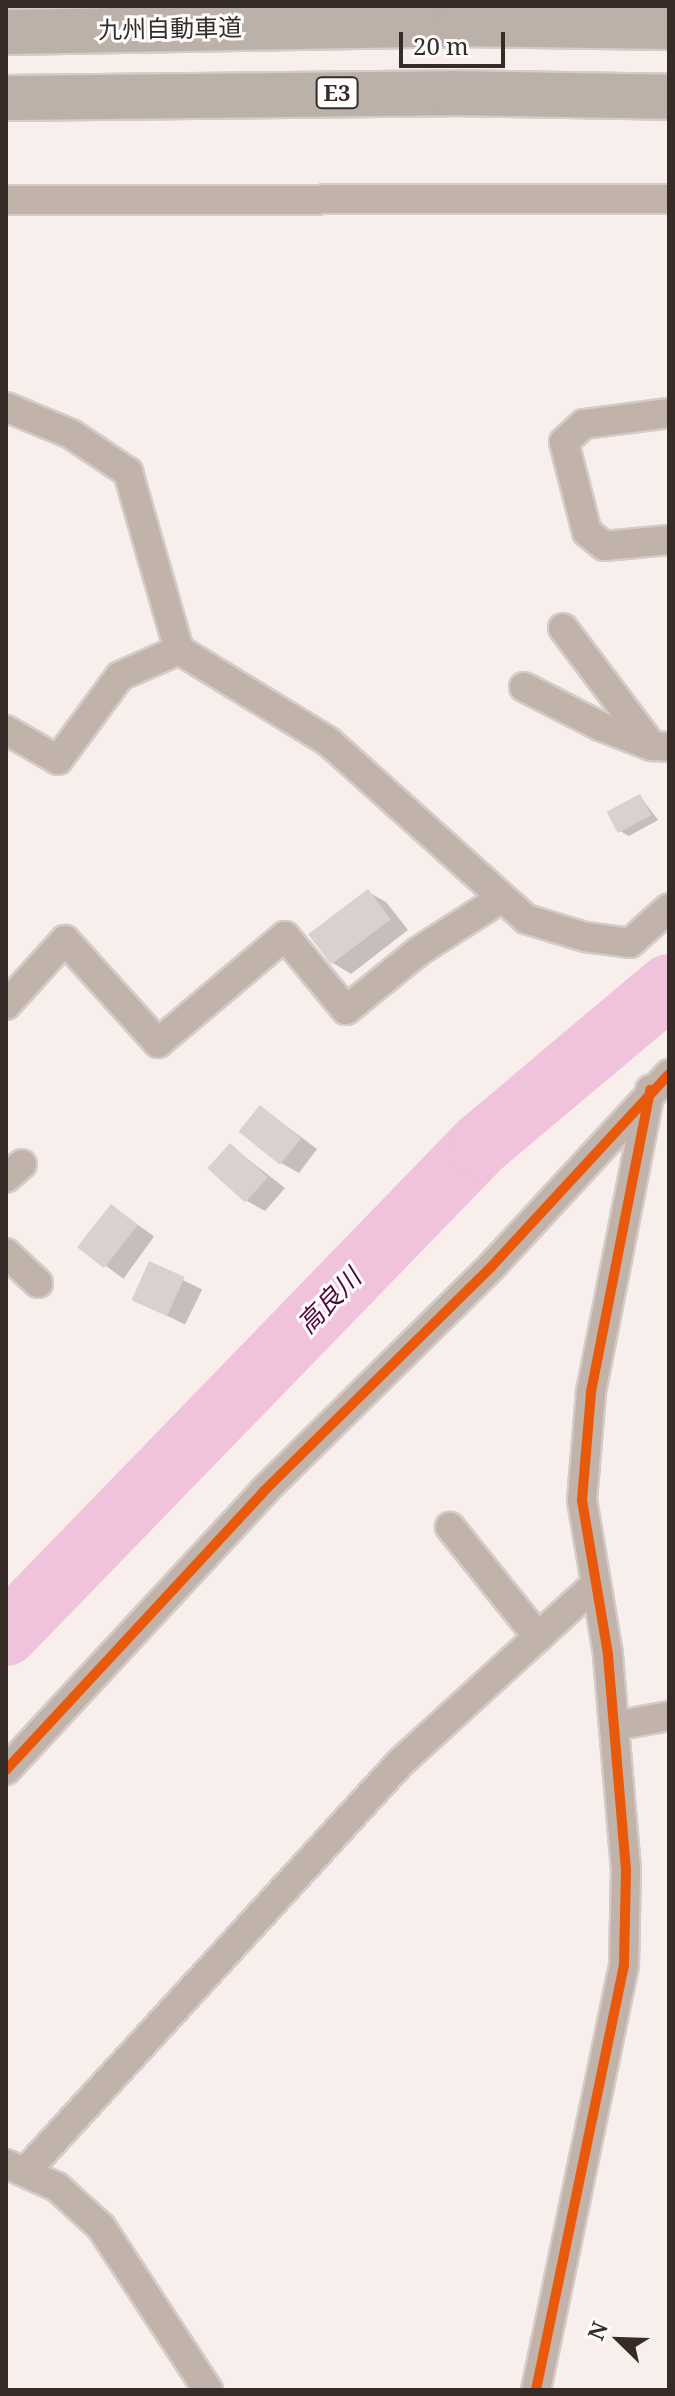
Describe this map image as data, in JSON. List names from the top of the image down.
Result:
{
  "streets": {
    "highway": ["九州自動車道", "E3"]
  },
  "water": ["高良川"],
  "scale_bar": "20 m",
  "north": "top left"
}
